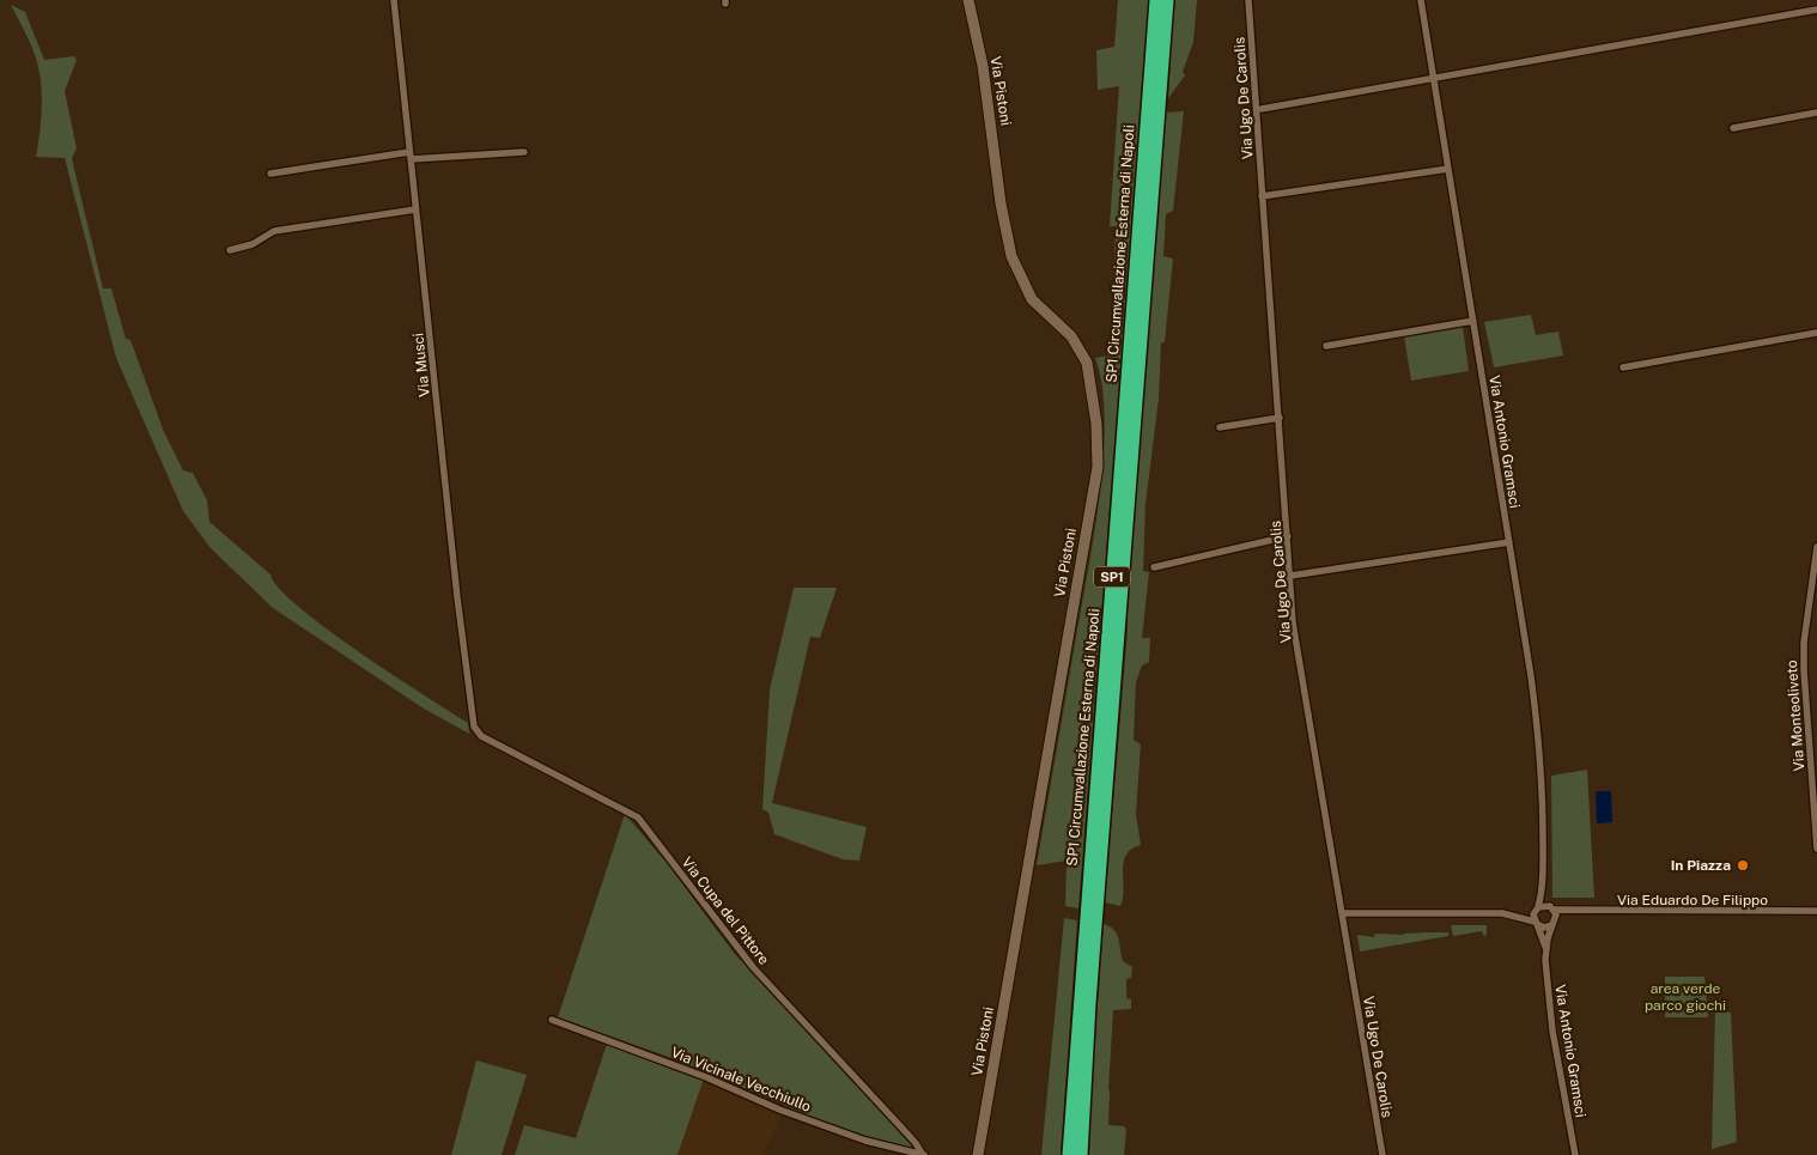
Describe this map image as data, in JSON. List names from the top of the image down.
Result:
{
  "streets": {
    "highway": ["SP1 Circumvallazione Esterna di Napoli", "SP1"],
    "street": [
      "Via Pistoni",
      "Via Ugo De Carolis",
      "Via Musci",
      "Via Antonio Gramsci",
      "Via Monteoliveto",
      "Via Eduardo De Filippo",
      "Via Cupa del Pittore",
      "Via Vicinale Vecchiullo"
    ]
  },
  "crossings": [
    ["Via Musci", "Via Cupa del Pittore"],
    ["Via Antonio Gramsci", "Via Eduardo De Filippo"],
    ["Via Cupa del Pittore", "Via Vicinale Vecchiullo"]
  ],
  "parks": ["area verde parco giochi"],
  "places": ["In Piazza"]
}
